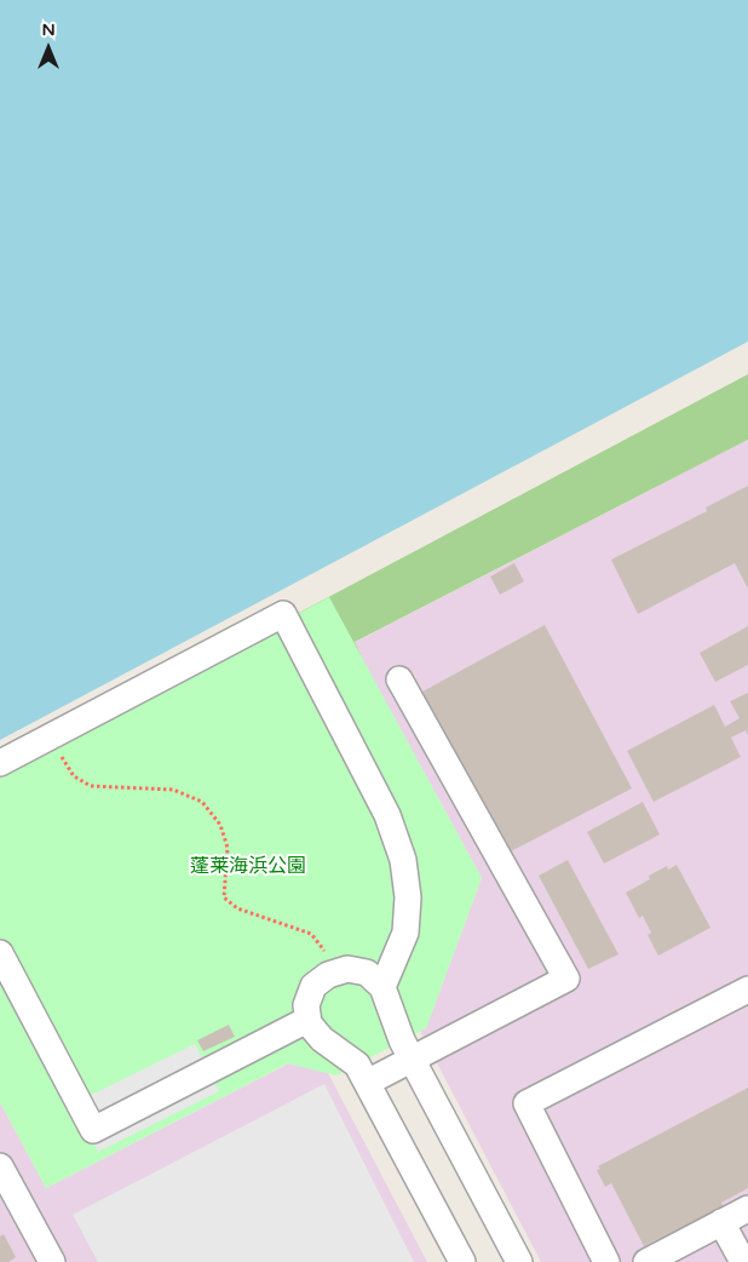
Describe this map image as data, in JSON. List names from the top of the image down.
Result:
{
  "parks": ["蓬莱海浜公園"],
  "north": "top"
}
